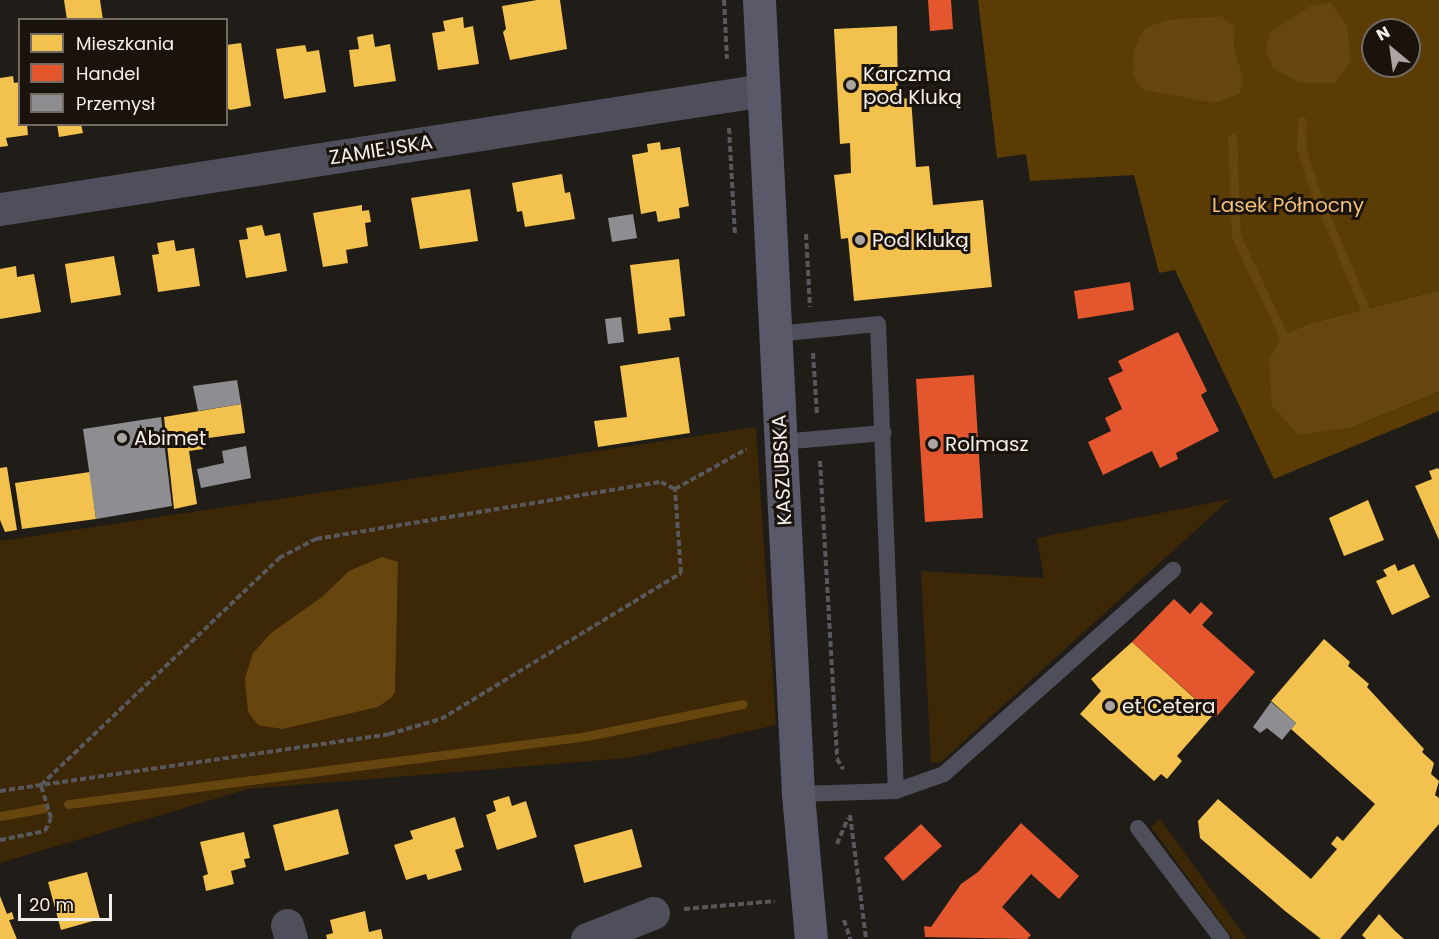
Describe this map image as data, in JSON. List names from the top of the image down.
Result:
{
  "streets": {
    "main road": ["KASZUBSKA"],
    "street": ["ZAMIEJSKA"]
  },
  "crossings": [
    ["ZAMIEJSKA", "KASZUBSKA"]
  ],
  "parks": ["Lasek Północny"],
  "places": [
    "Karczma pod Kluką",
    "Pod Kluką",
    "Abimet",
    "Rolmasz",
    "et Cetera"
  ],
  "legend": ["Mieszkania", "Handel", "Przemysł"],
  "scale_bar": "20 m",
  "north": "top left"
}
